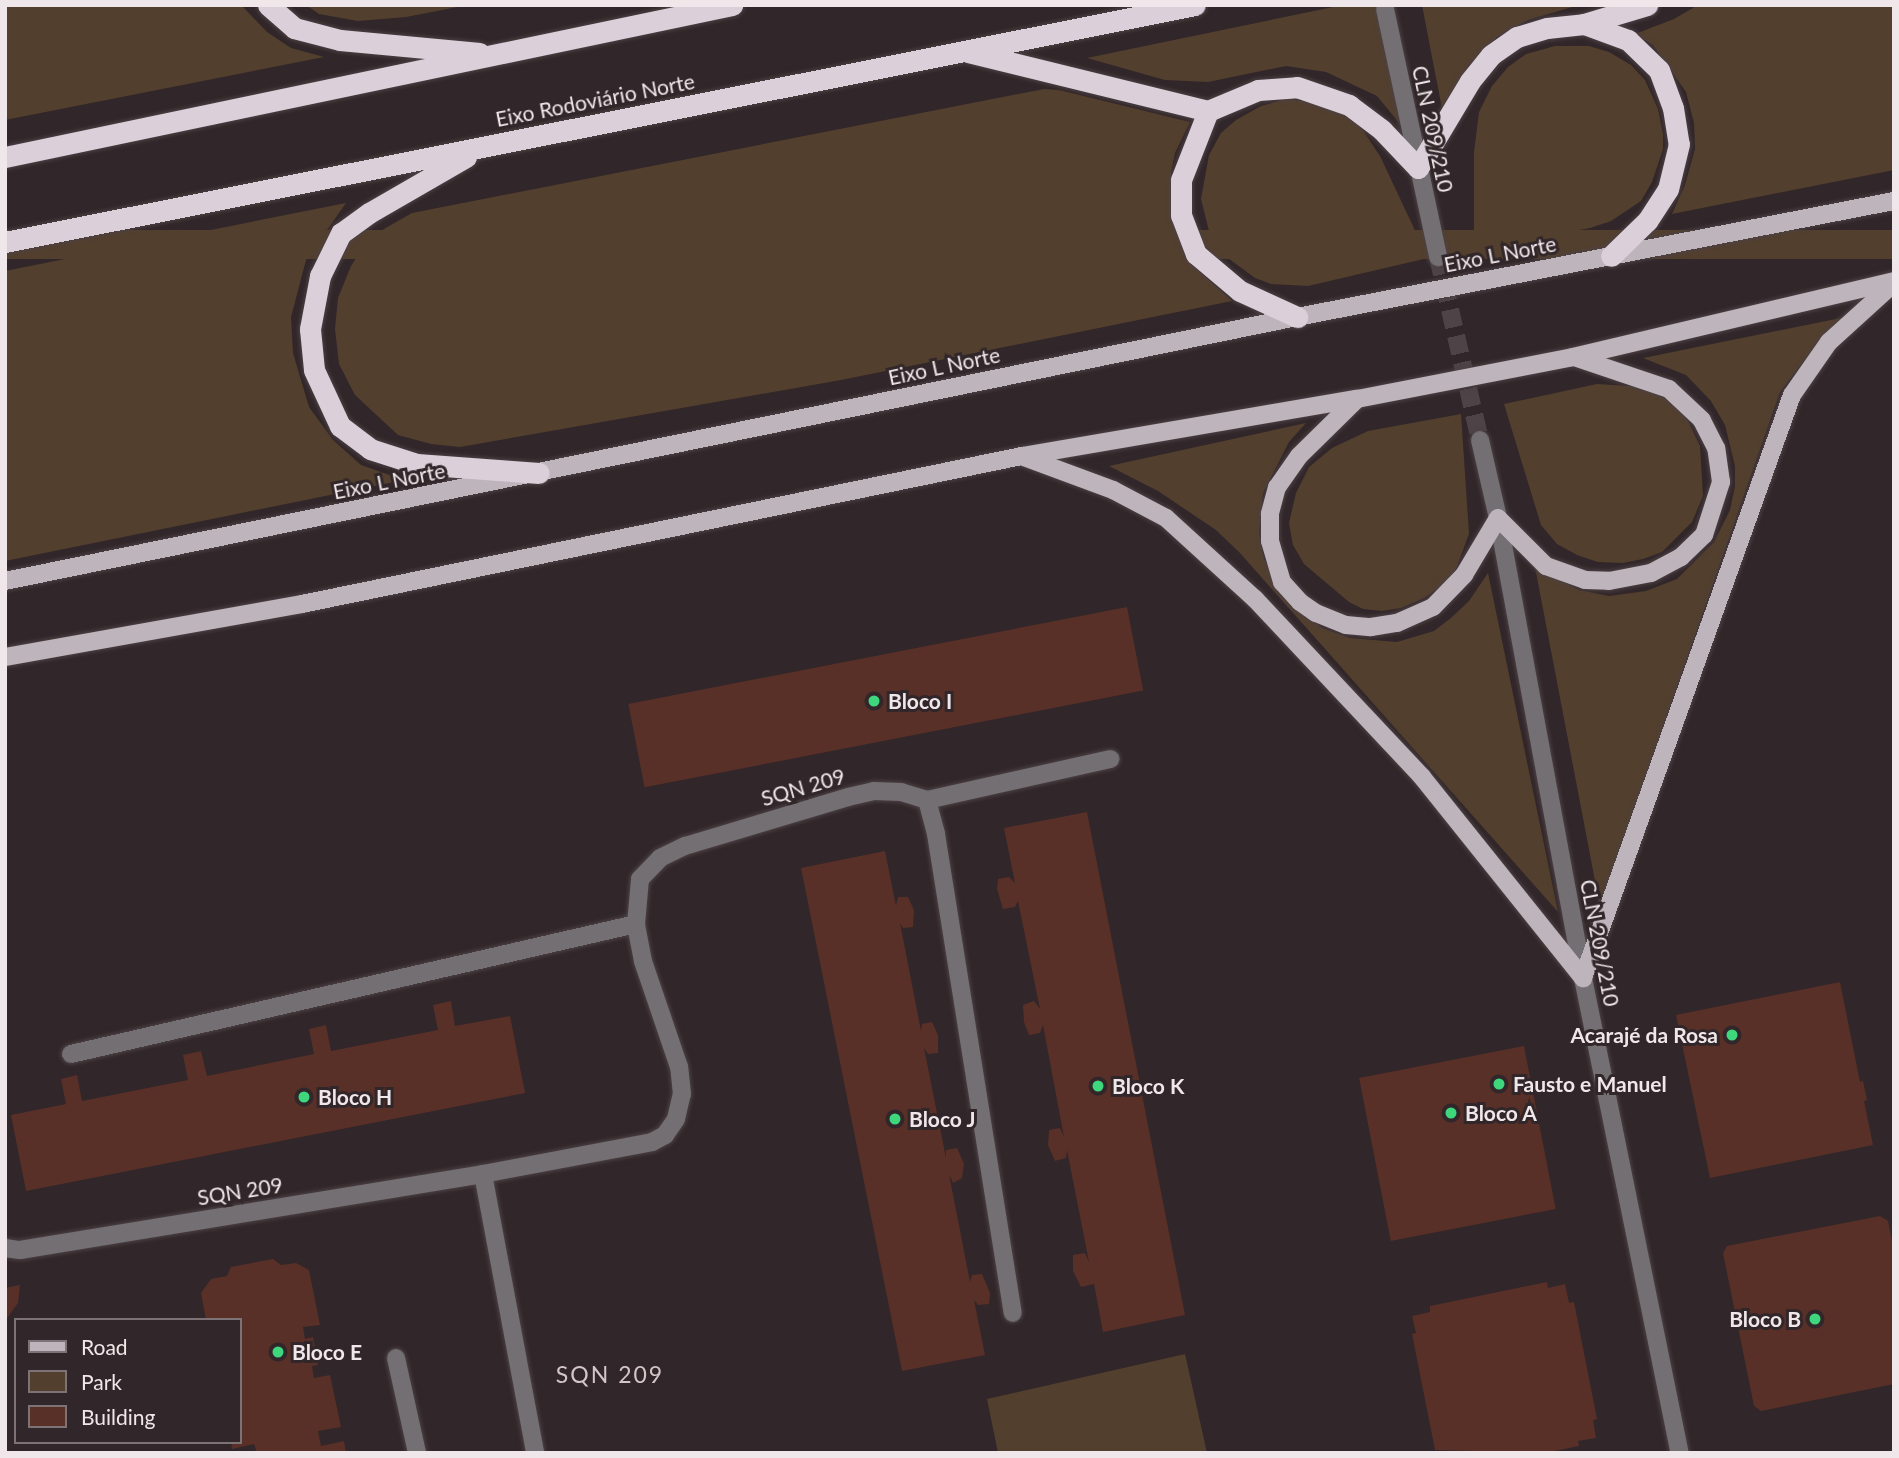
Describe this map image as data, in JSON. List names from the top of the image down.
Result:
{
  "streets": {
    "highway": ["Eixo Rodoviário Norte"],
    "main road": ["Eixo L Norte"],
    "street": ["CLN 209/210", "SQN 209"]
  },
  "districts": ["SQN 209"],
  "places": [
    "Bloco I",
    "Acarajé da Rosa",
    "Fausto e Manuel",
    "Bloco K",
    "Bloco H",
    "Bloco A",
    "Bloco J",
    "Bloco B",
    "Bloco E"
  ],
  "legend": ["Road", "Park", "Building"]
}
